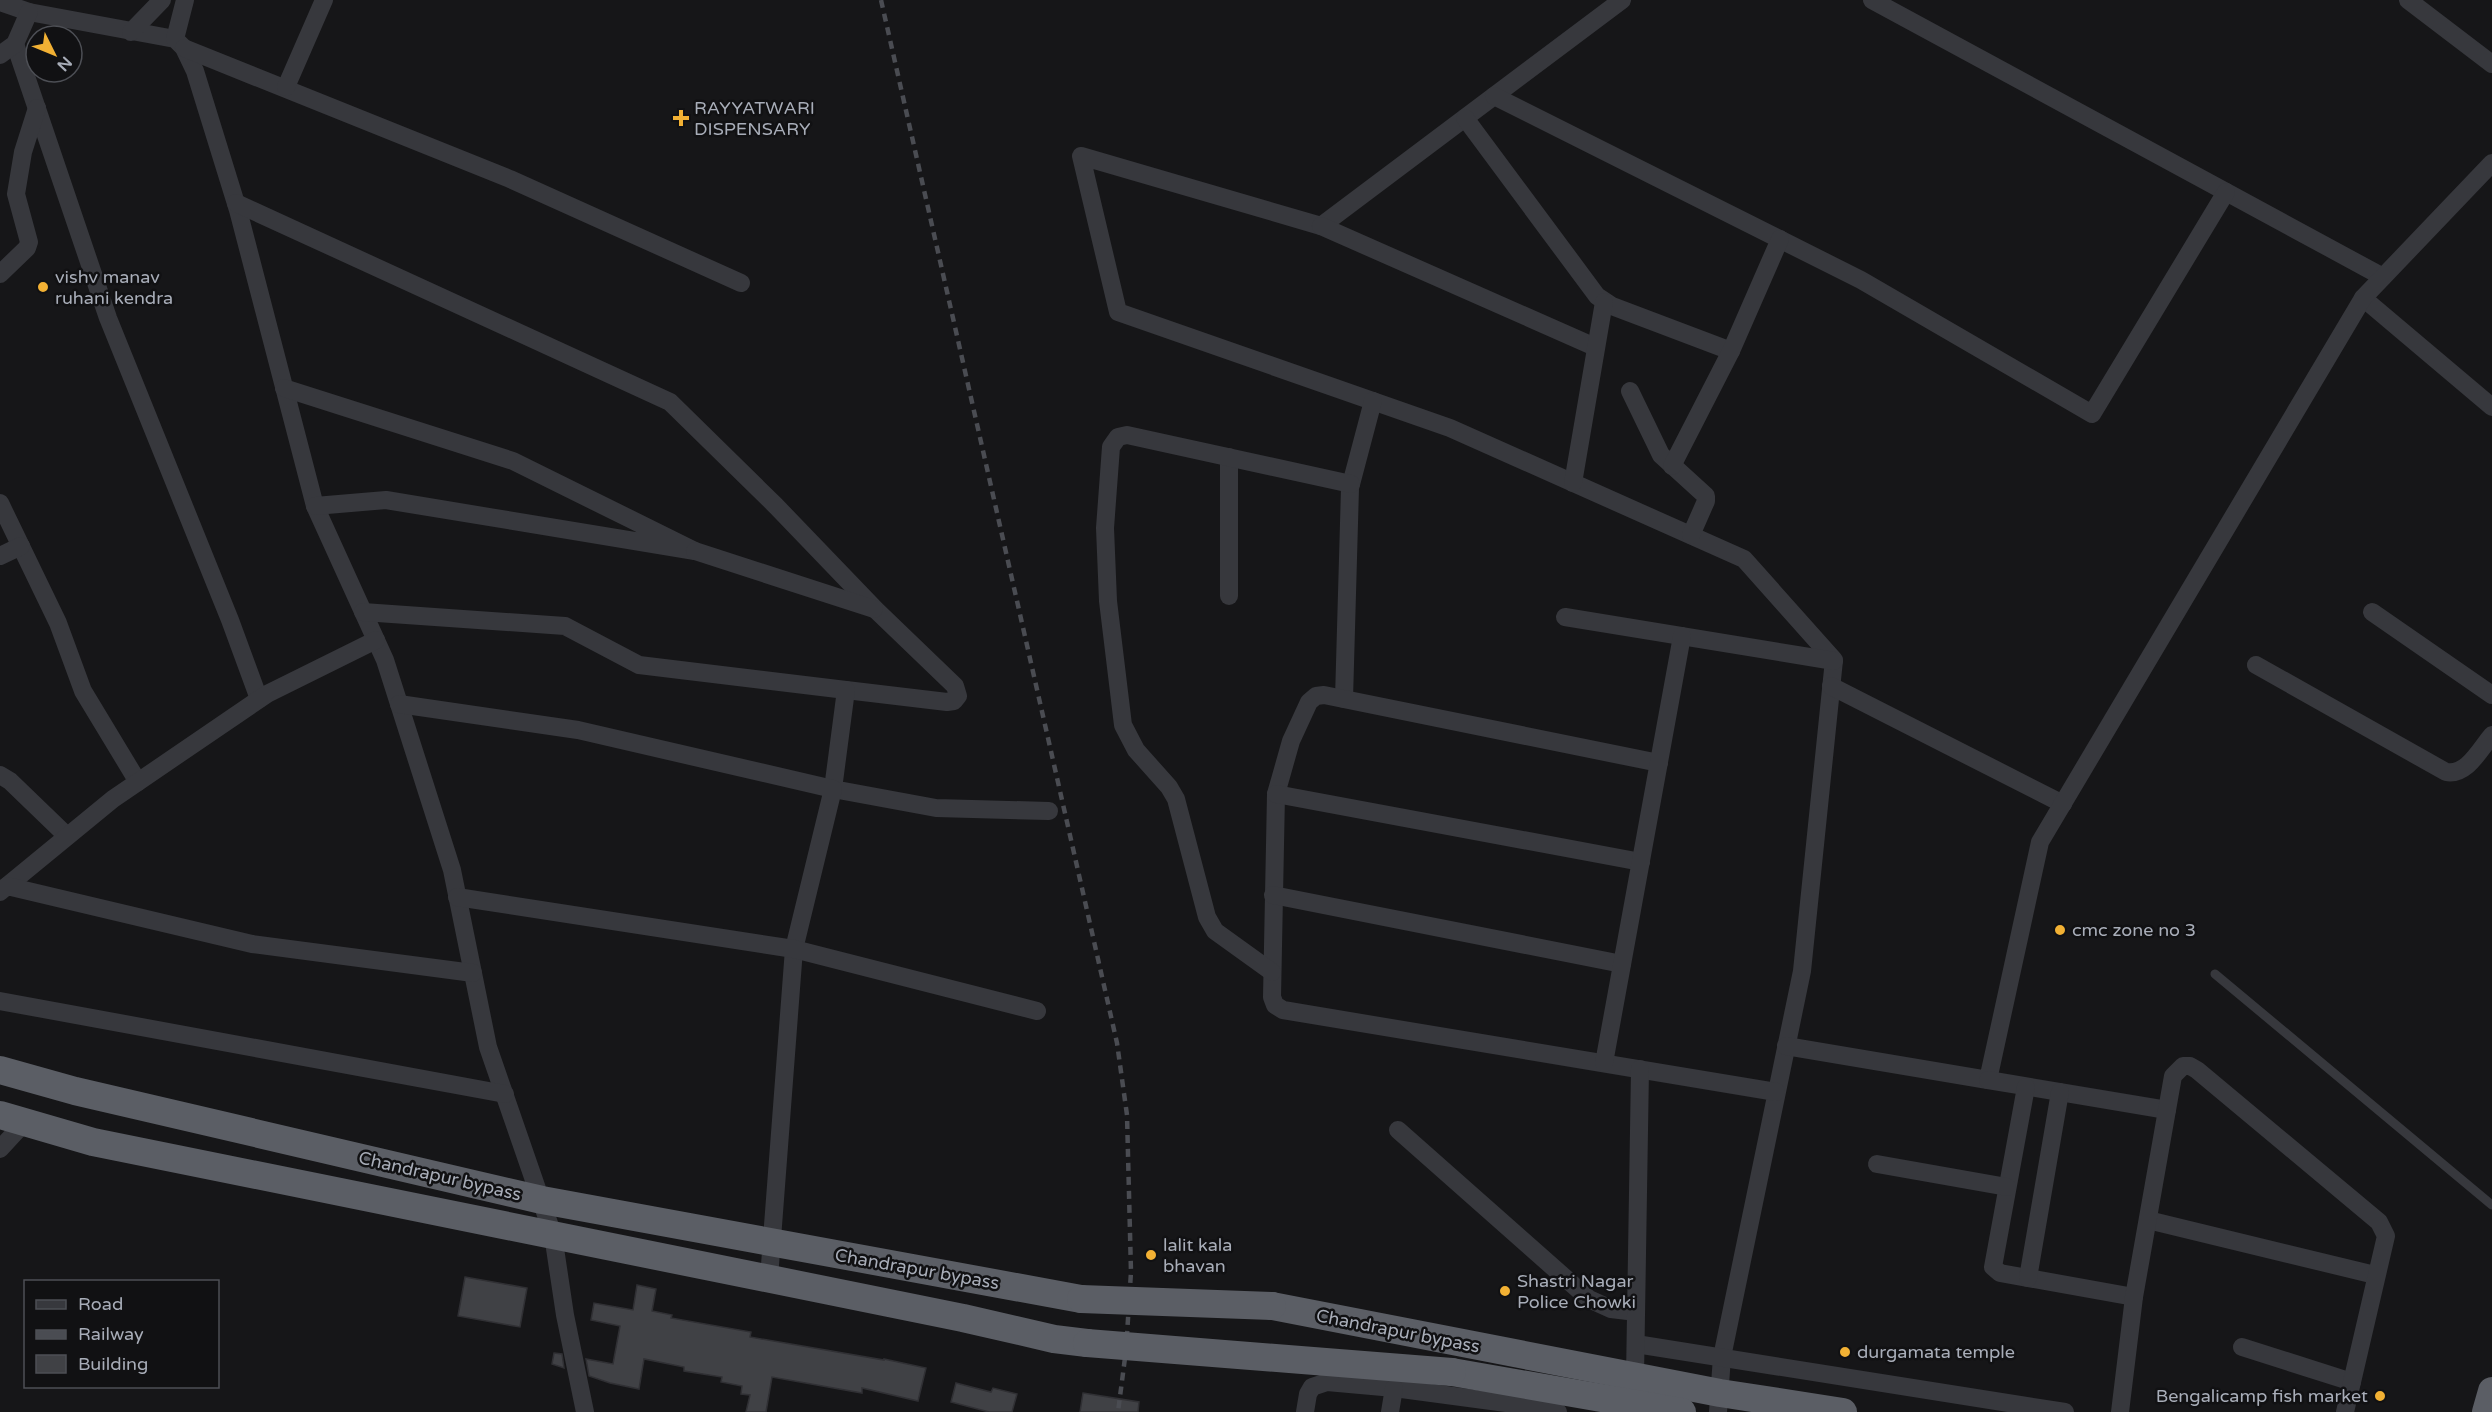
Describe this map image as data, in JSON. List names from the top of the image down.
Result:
{
  "streets": {
    "highway": ["Chandrapur bypass"]
  },
  "places": {
    "health": ["RAYYATWARI DISPENSARY"],
    "other": [
      "vishv manav ruhani kendra",
      "cmc zone no 3",
      "lalit kala bhavan",
      "Shastri Nagar Police Chowki",
      "durgamata temple",
      "Bengalicamp fish market"
    ]
  },
  "legend": ["Road", "Railway", "Building"],
  "north": "bottom right"
}
